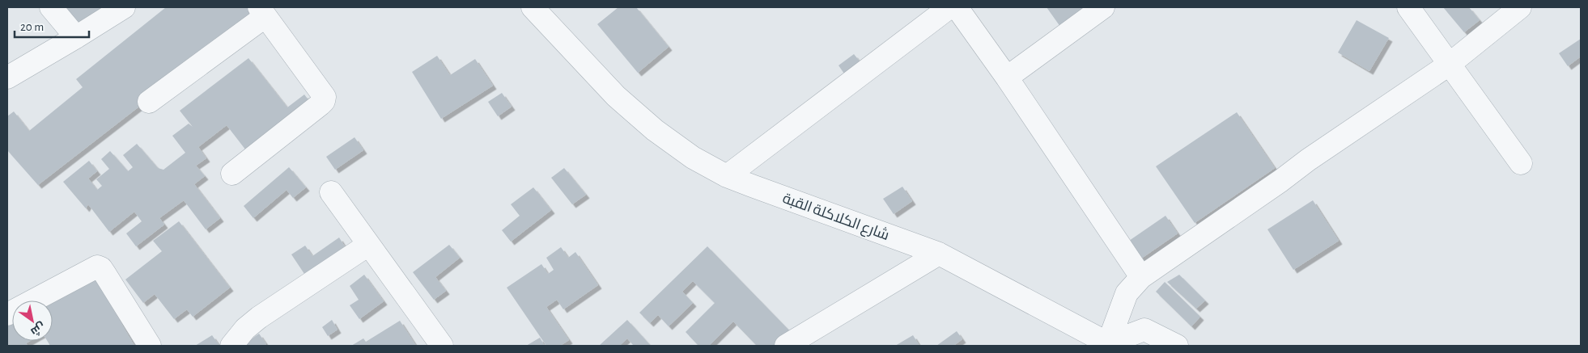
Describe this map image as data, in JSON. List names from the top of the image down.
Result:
{
  "streets": {
    "street": ["شارع الكلاكلة القبة"]
  },
  "scale_bar": "20 m",
  "north": "bottom right"
}
